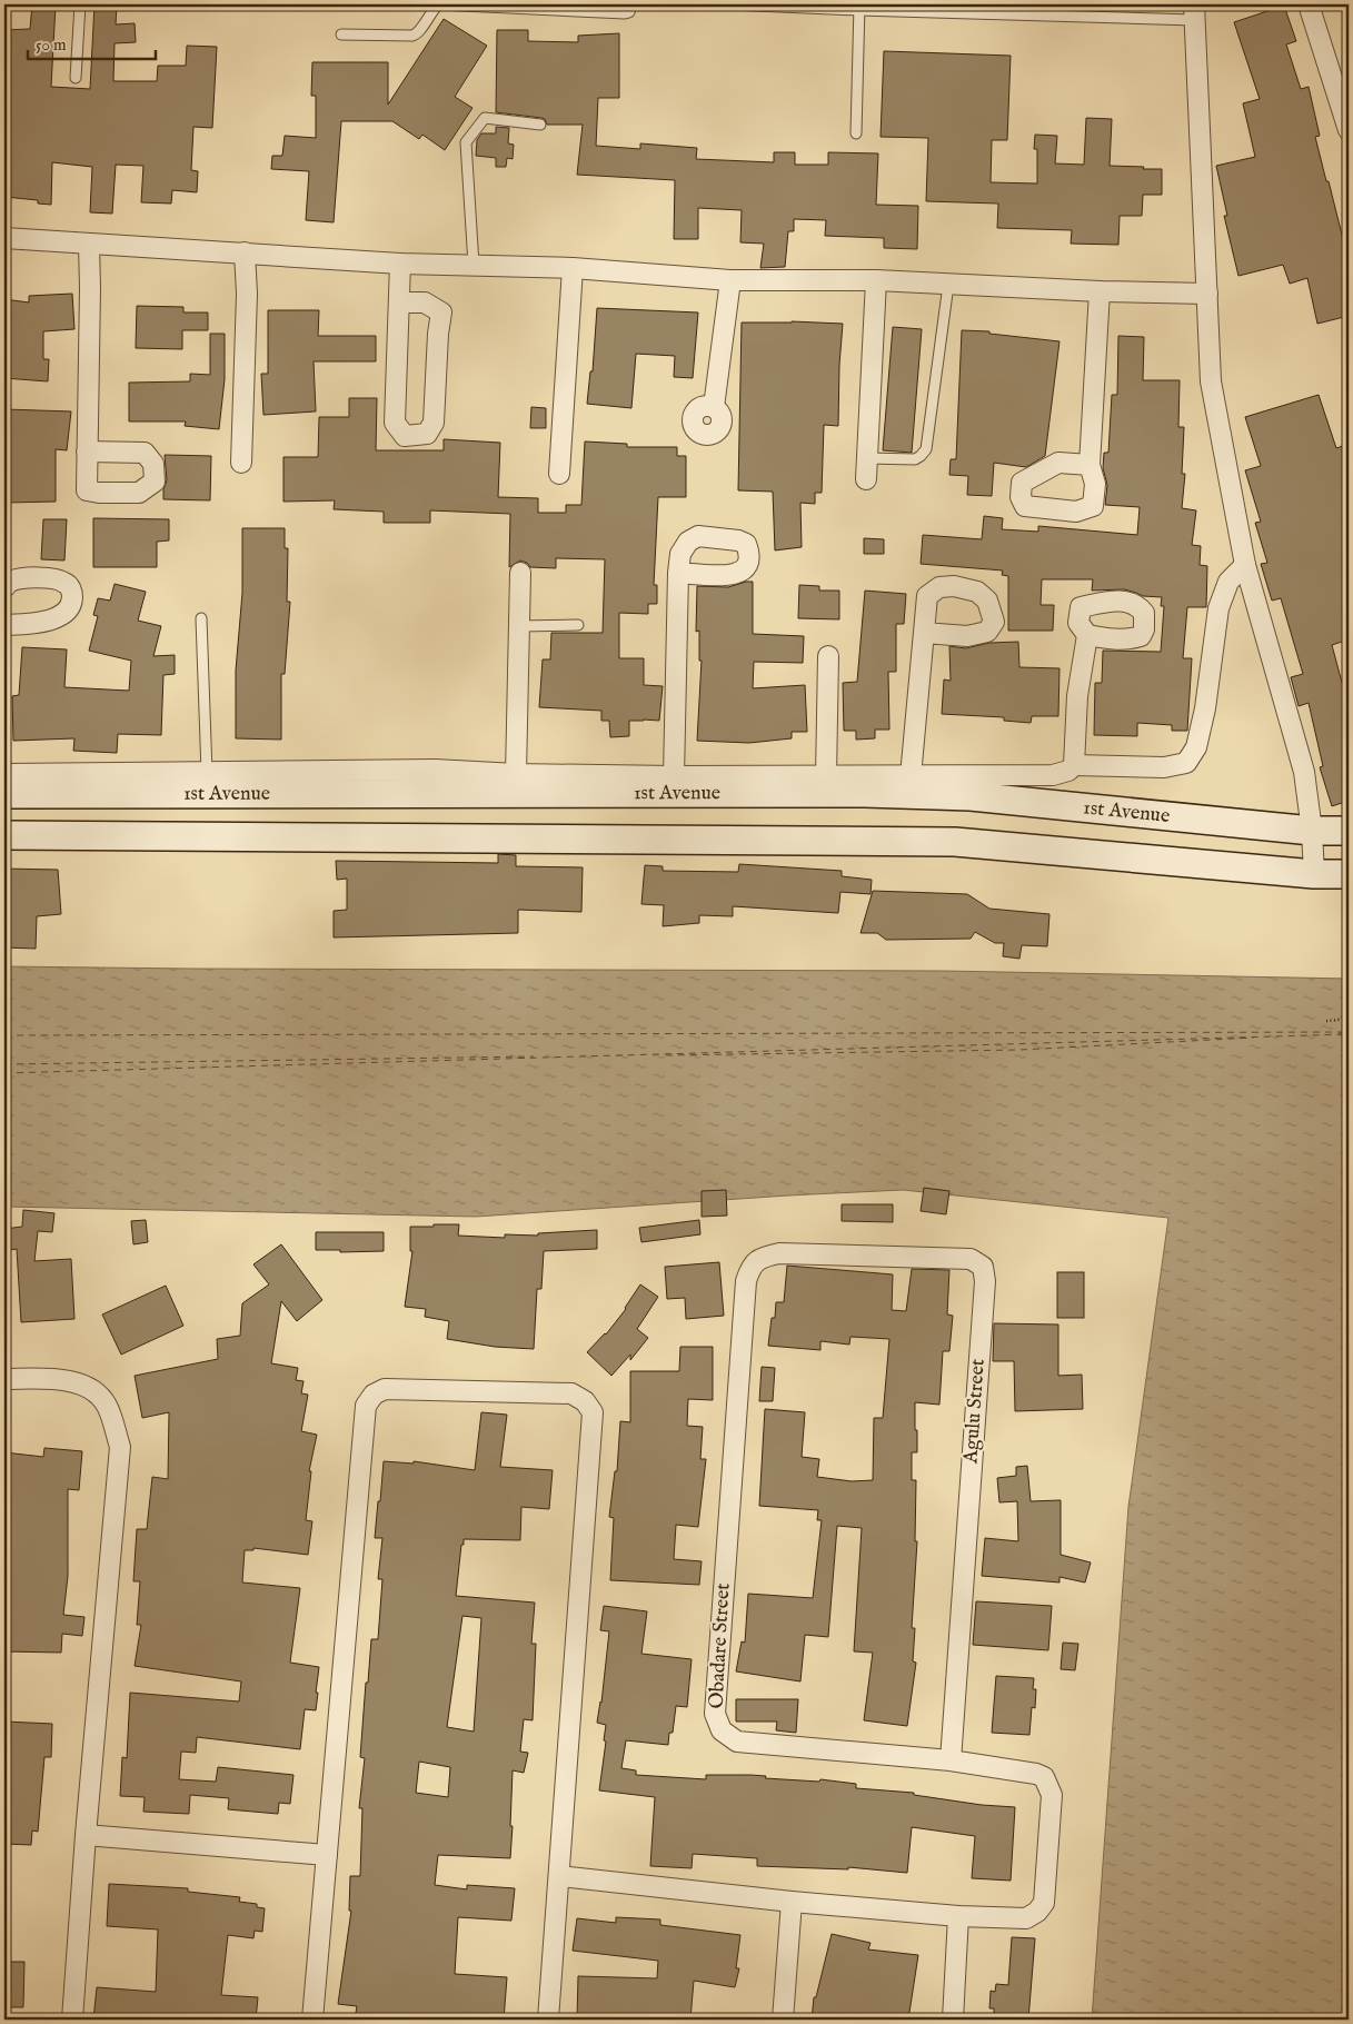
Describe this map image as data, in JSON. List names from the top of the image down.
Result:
{
  "streets": {
    "main road": ["1st Avenue"],
    "street": ["Agulu Street", "Obadare Street"]
  },
  "crossings": [
    ["Agulu Street", "Obadare Street"]
  ],
  "scale_bar": "50 m"
}
